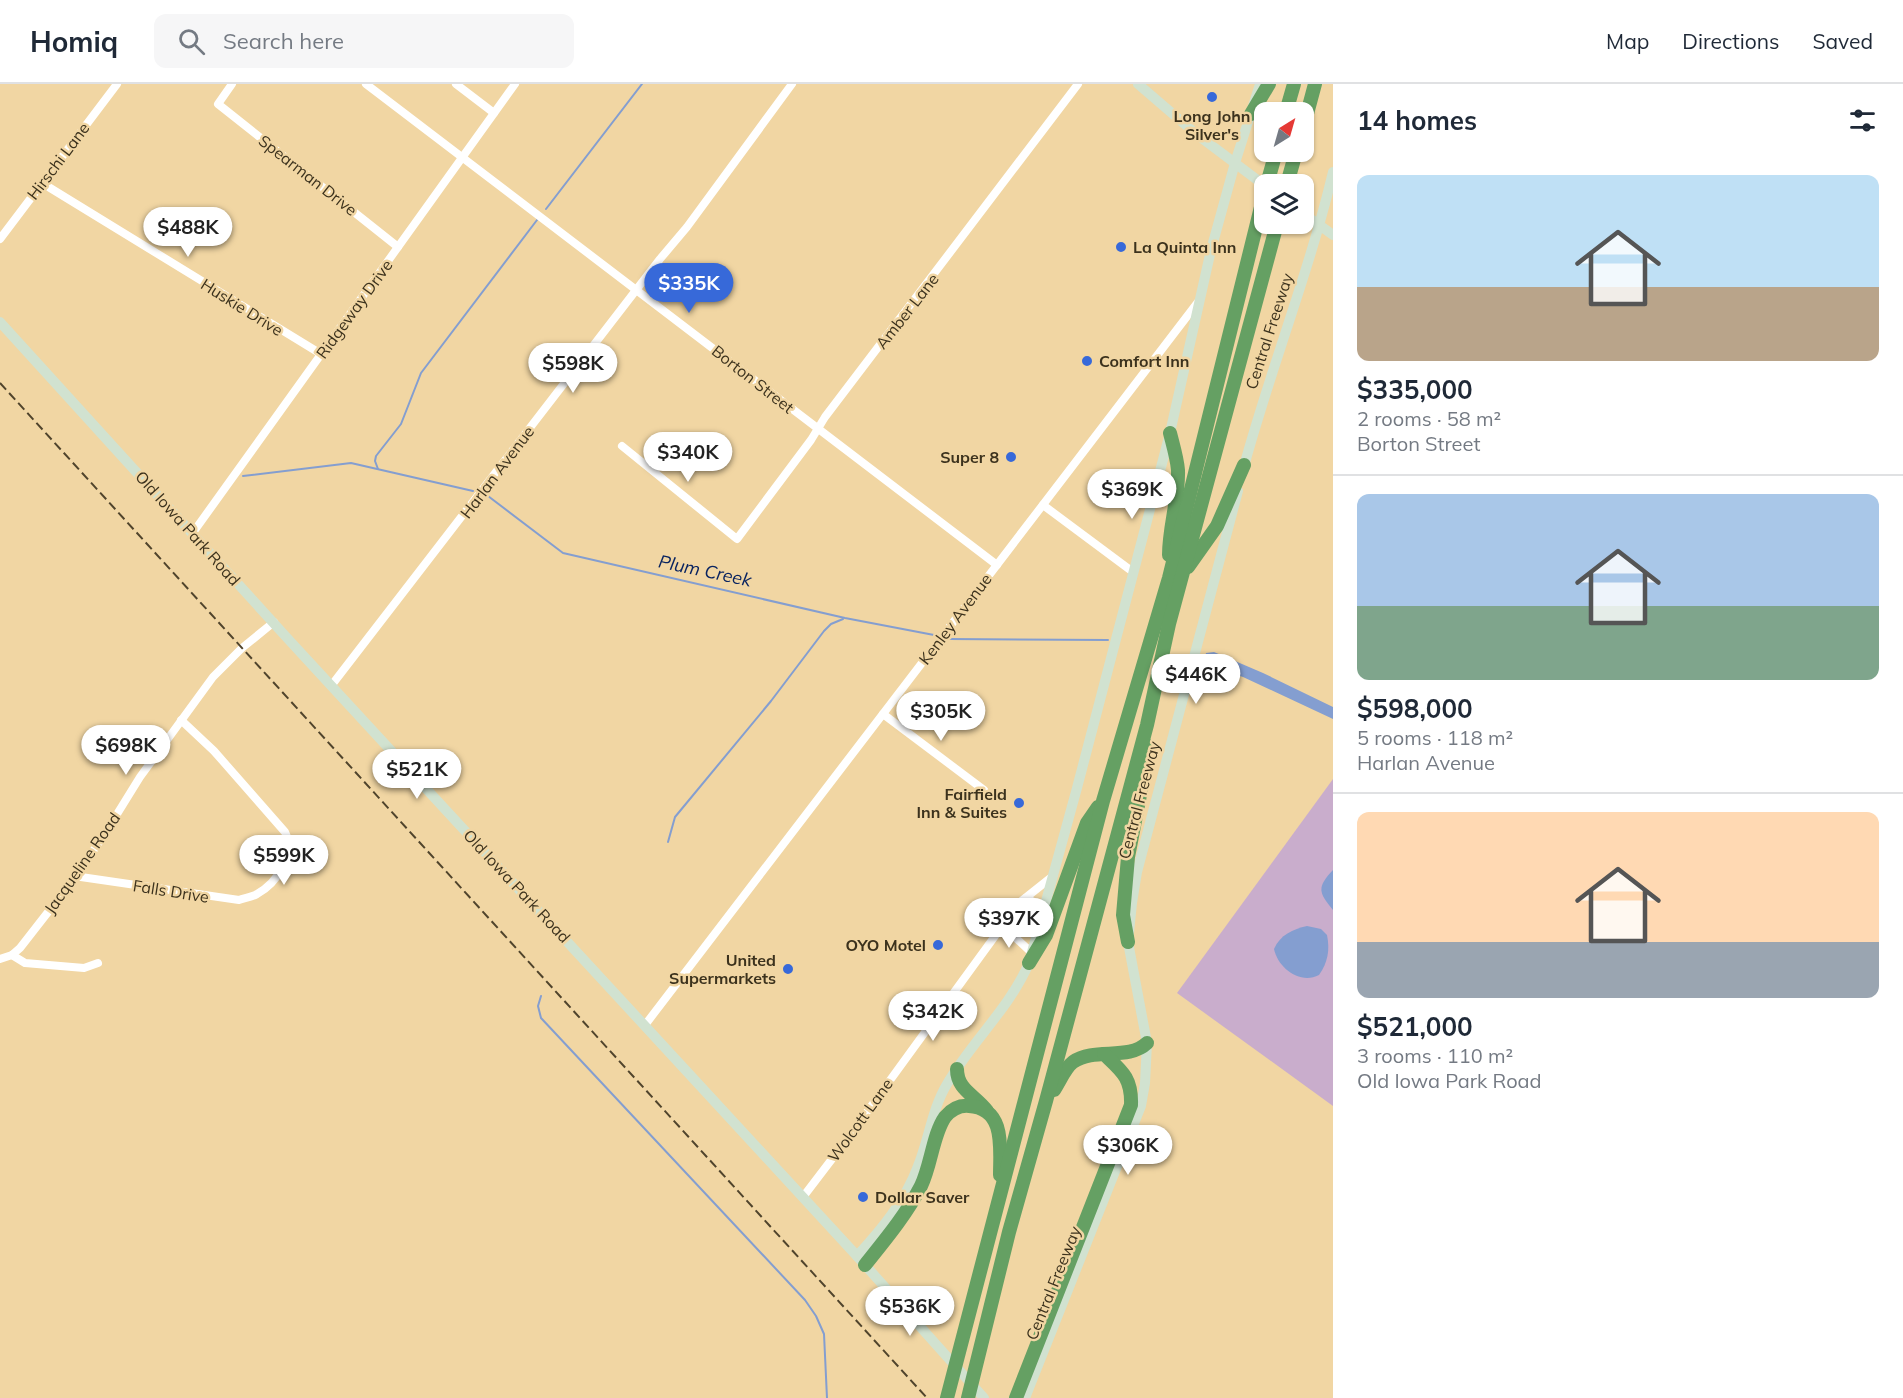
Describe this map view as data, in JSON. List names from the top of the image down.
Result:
{
  "streets": {
    "highway": ["Central Freeway"],
    "main road": ["Old Iowa Park Road"],
    "street": [
      "Hirschi Lane",
      "Spearman Drive",
      "Huskie Drive",
      "Ridgeway Drive",
      "Amber Lane",
      "Borton Street",
      "Harlan Avenue",
      "Kenley Avenue",
      "Jacqueline Road",
      "Falls Drive",
      "Wolcott Lane"
    ]
  },
  "crossings": [
    ["Hirschi Lane", "Huskie Drive"],
    ["Spearman Drive", "Ridgeway Drive"],
    ["Huskie Drive", "Ridgeway Drive"],
    ["Ridgeway Drive", "Borton Street"],
    ["Ridgeway Drive", "Old Iowa Park Road"],
    ["Amber Lane", "Borton Street"],
    ["Borton Street", "Harlan Avenue"],
    ["Borton Street", "Kenley Avenue"],
    ["Harlan Avenue", "Old Iowa Park Road"],
    ["Old Iowa Park Road", "Kenley Avenue"],
    ["Old Iowa Park Road", "Jacqueline Road"],
    ["Old Iowa Park Road", "Wolcott Lane"],
    ["Jacqueline Road", "Falls Drive"]
  ],
  "water": ["Plum Creek"],
  "places": [
    "Long John Silver's",
    "La Quinta Inn",
    "Comfort Inn",
    "Super 8",
    "Fairfield Inn & Suites",
    "OYO Motel",
    "United Supermarkets",
    "Dollar Saver"
  ],
  "north": "top right",
  "page": {
    "header": "Homiq",
    "search": "Search here",
    "nav": ["Map", "Directions", "Saved"],
    "heading": "14 homes",
    "list": [
      {
        "name": "$335,000",
        "note": "2 rooms · 58 m² · Borton Street"
      },
      {
        "name": "$598,000",
        "note": "5 rooms · 118 m² · Harlan Avenue"
      },
      {
        "name": "$521,000",
        "note": "3 rooms · 110 m² · Old Iowa Park Road"
      }
    ],
    "price": [
      "$488K",
      "$335K",
      "$598K",
      "$340K",
      "$369K",
      "$446K",
      "$305K",
      "$698K",
      "$521K",
      "$599K",
      "$397K",
      "$342K",
      "$306K",
      "$536K"
    ]
  }
}
